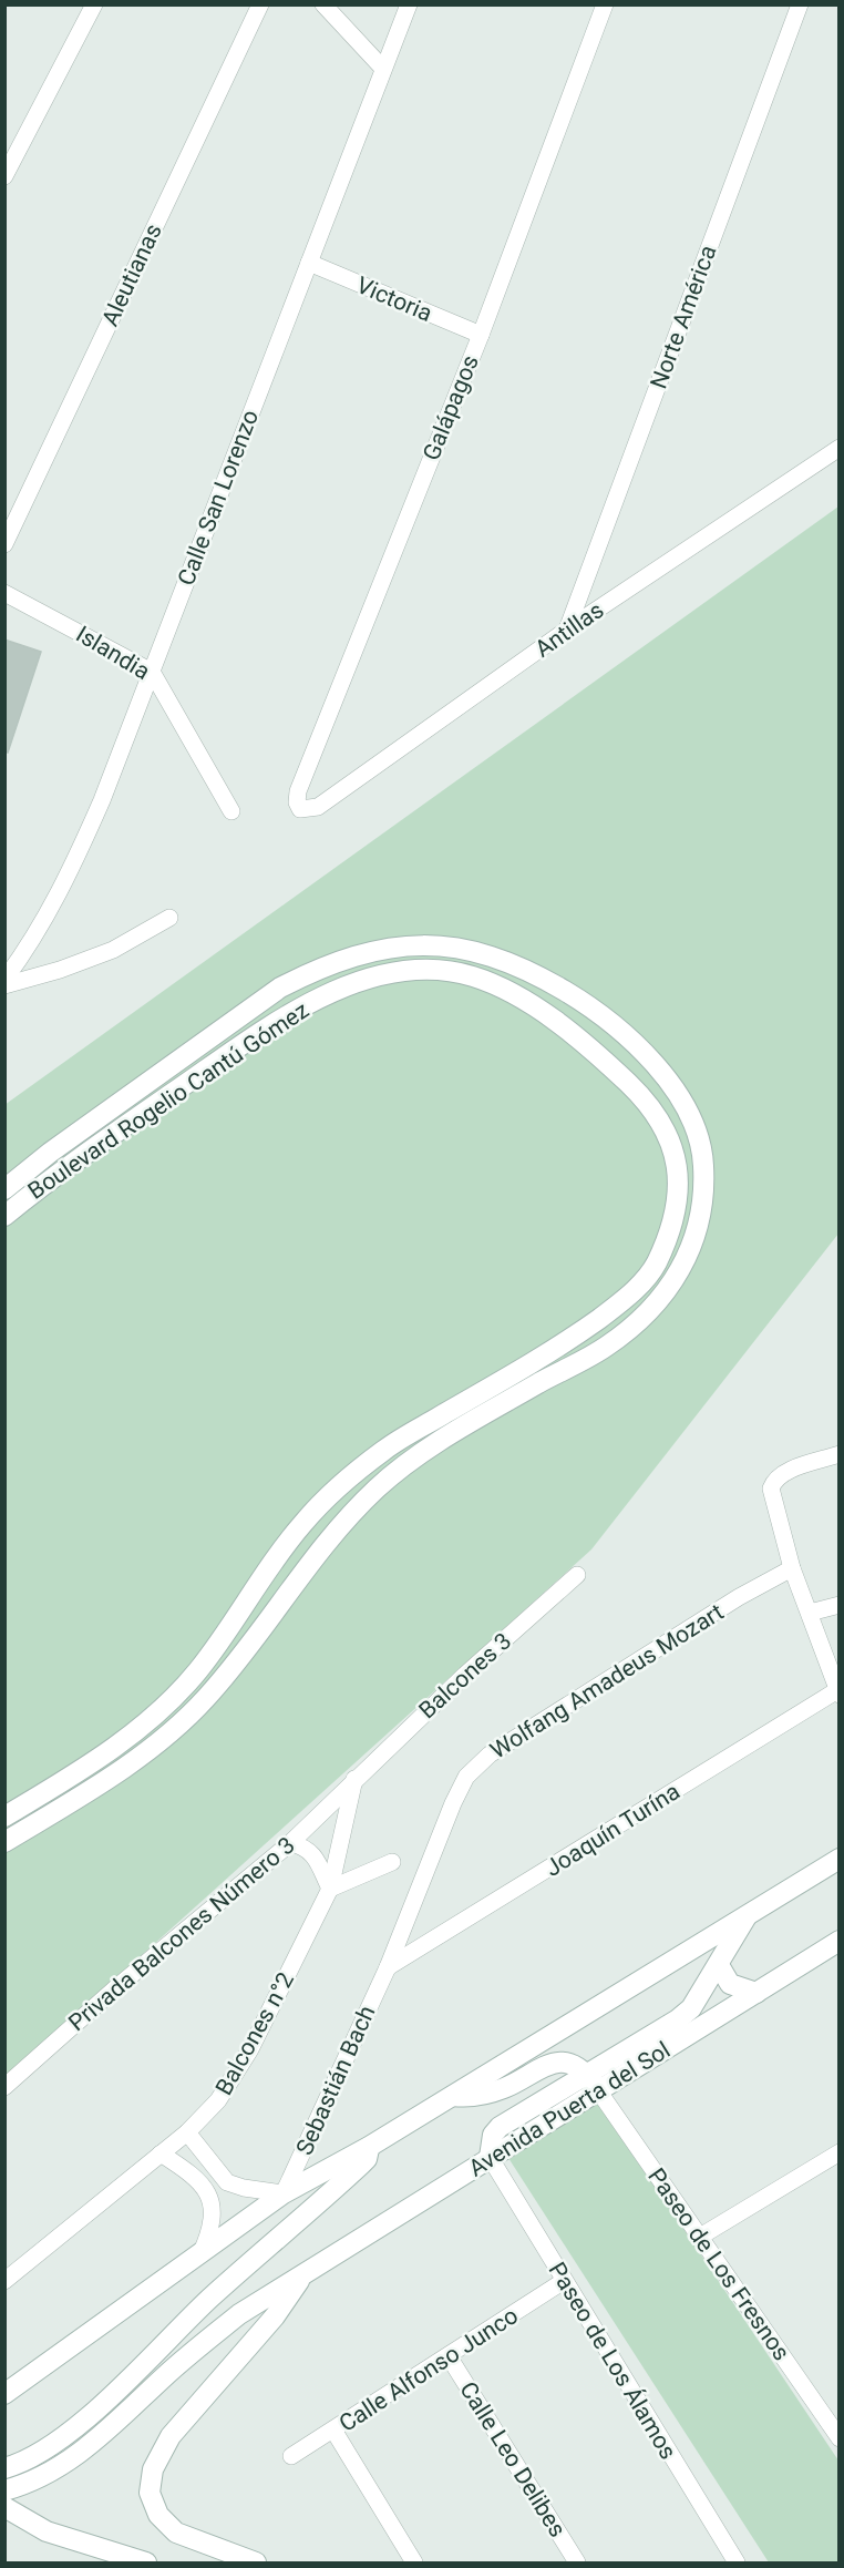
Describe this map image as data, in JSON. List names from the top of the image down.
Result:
{
  "streets": {
    "main road": ["Boulevard Rogelio Cantú Gómez", "Avenida Puerta del Sol"],
    "street": [
      "Aleutianas",
      "Victoria",
      "Norte América",
      "Galápagos",
      "Calle San Lorenzo",
      "Antillas",
      "Islandia",
      "Balcones 3",
      "Wolfang Amadeus Mozart",
      "Joaquín Turína",
      "Privada Balcones Número 3",
      "Balcones n°2",
      "Sebastián Bach",
      "Paseo de Los Fresnos",
      "Paseo de Los Álamos",
      "Calle Alfonso Junco",
      "Calle Leo Delibes"
    ]
  },
  "crossings": [
    ["Victoria", "Galápagos"],
    ["Victoria", "Calle San Lorenzo"],
    ["Norte América", "Antillas"],
    ["Galápagos", "Antillas"],
    ["Calle San Lorenzo", "Islandia"],
    ["Balcones 3", "Privada Balcones Número 3"],
    ["Balcones 3", "Balcones n°2"],
    ["Wolfang Amadeus Mozart", "Joaquín Turína"],
    ["Wolfang Amadeus Mozart", "Sebastián Bach"],
    ["Joaquín Turína", "Sebastián Bach"],
    ["Privada Balcones Número 3", "Balcones n°2"],
    ["Avenida Puerta del Sol", "Paseo de Los Fresnos"],
    ["Avenida Puerta del Sol", "Paseo de Los Álamos"],
    ["Paseo de Los Álamos", "Calle Alfonso Junco"],
    ["Calle Alfonso Junco", "Calle Leo Delibes"]
  ]
}
